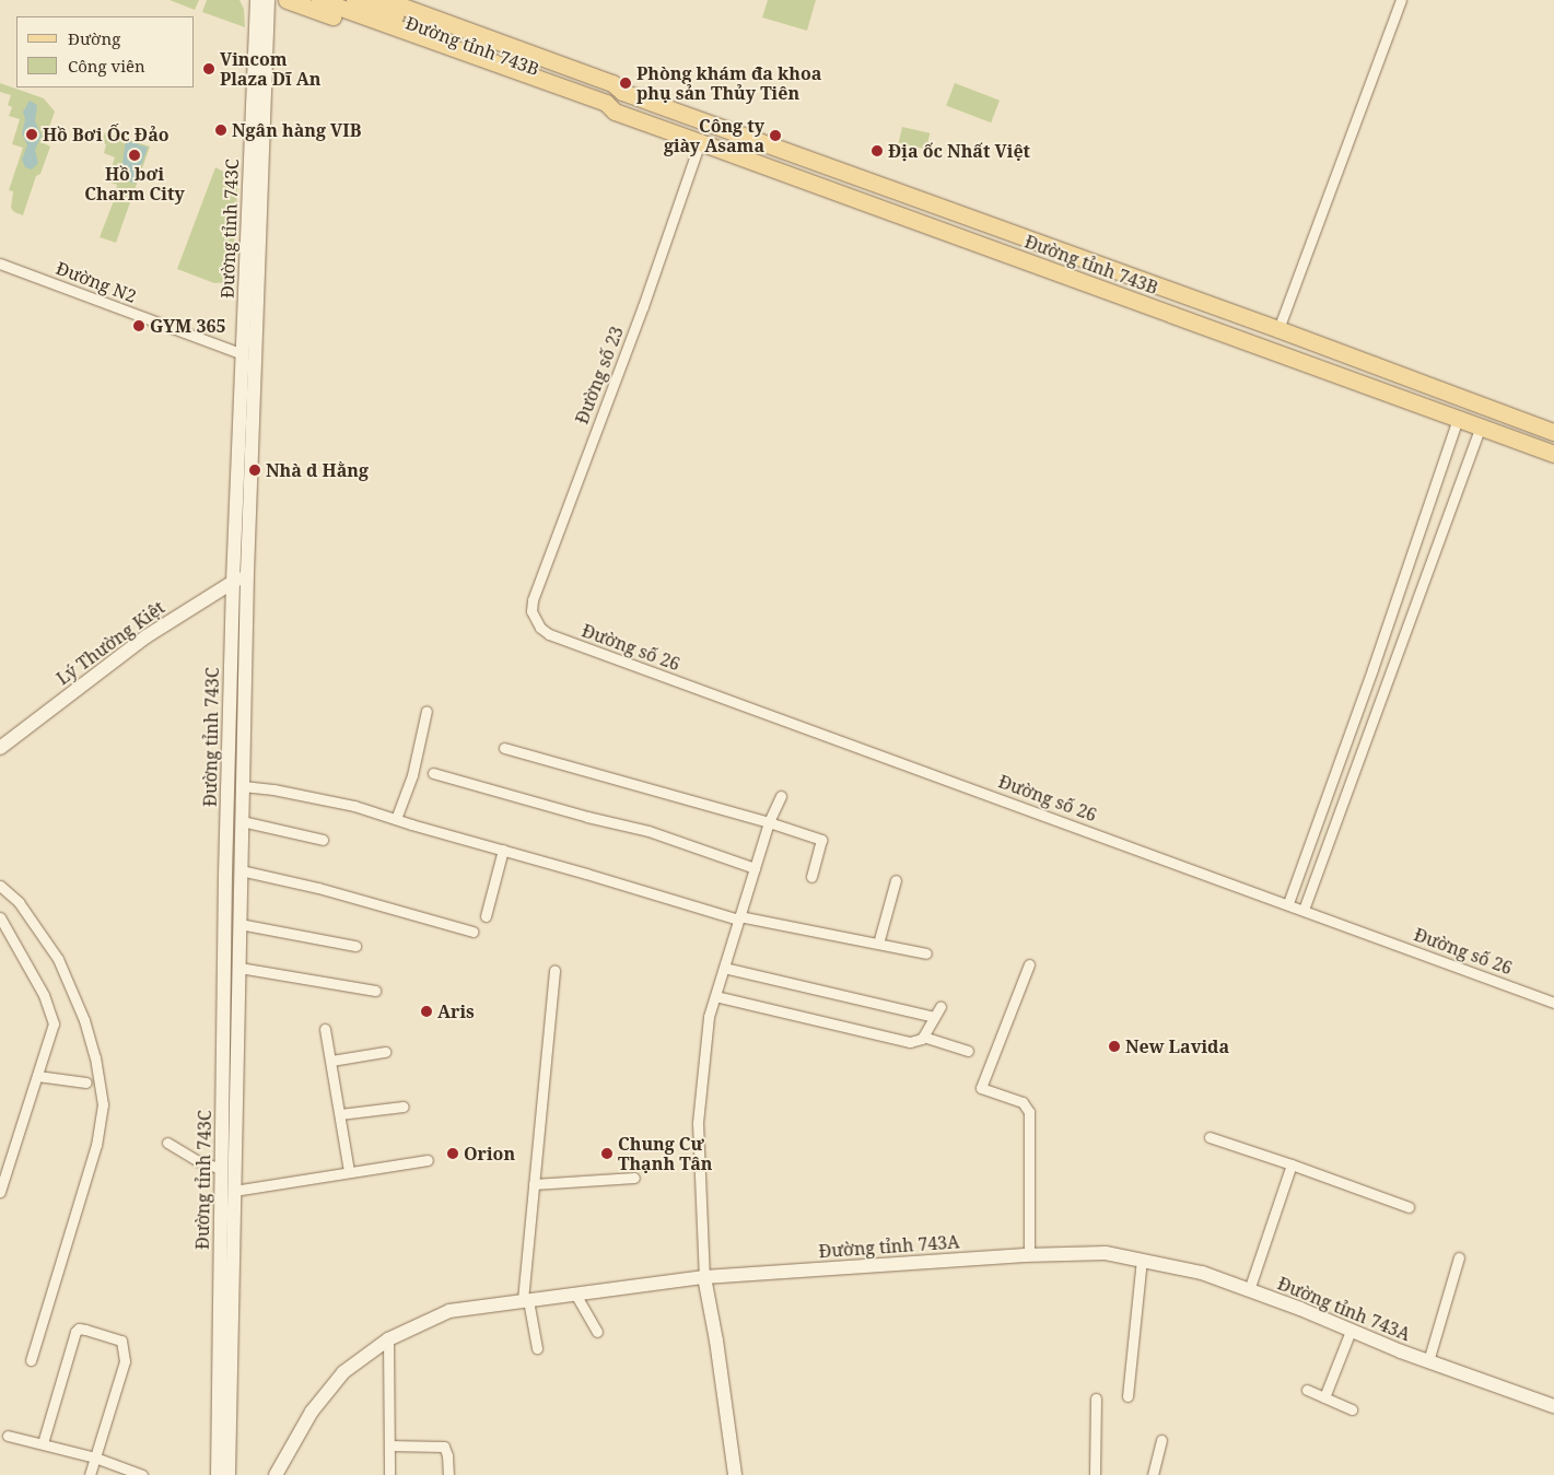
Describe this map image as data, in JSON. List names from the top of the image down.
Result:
{
  "streets": {
    "main road": [
      "Đường tỉnh 743B",
      "Đường tỉnh 743C",
      "Lý Thường Kiệt",
      "Đường tỉnh 743A"
    ],
    "street": ["Đường N2", "Đường số 23", "Đường số 26"]
  },
  "crossings": [
    ["Đường tỉnh 743B", "Đường số 23"],
    ["Đường tỉnh 743C", "Đường N2"],
    ["Đường tỉnh 743C", "Lý Thường Kiệt"],
    ["Đường số 23", "Đường số 26"]
  ],
  "places": [
    "Vincom Plaza Dĩ An",
    "Phòng khám đa khoa phụ sản Thủy Tiên",
    "Ngân hàng VIB",
    "Hồ Bơi Ốc Đảo",
    "Công ty giày Asama",
    "Địa ốc Nhất Việt",
    "Hồ bơi Charm City",
    "GYM 365",
    "Nhà d Hằng",
    "Aris",
    "New Lavida",
    "Orion",
    "Chung Cư Thạnh Tân"
  ],
  "legend": ["Đường", "Công viên"]
}
